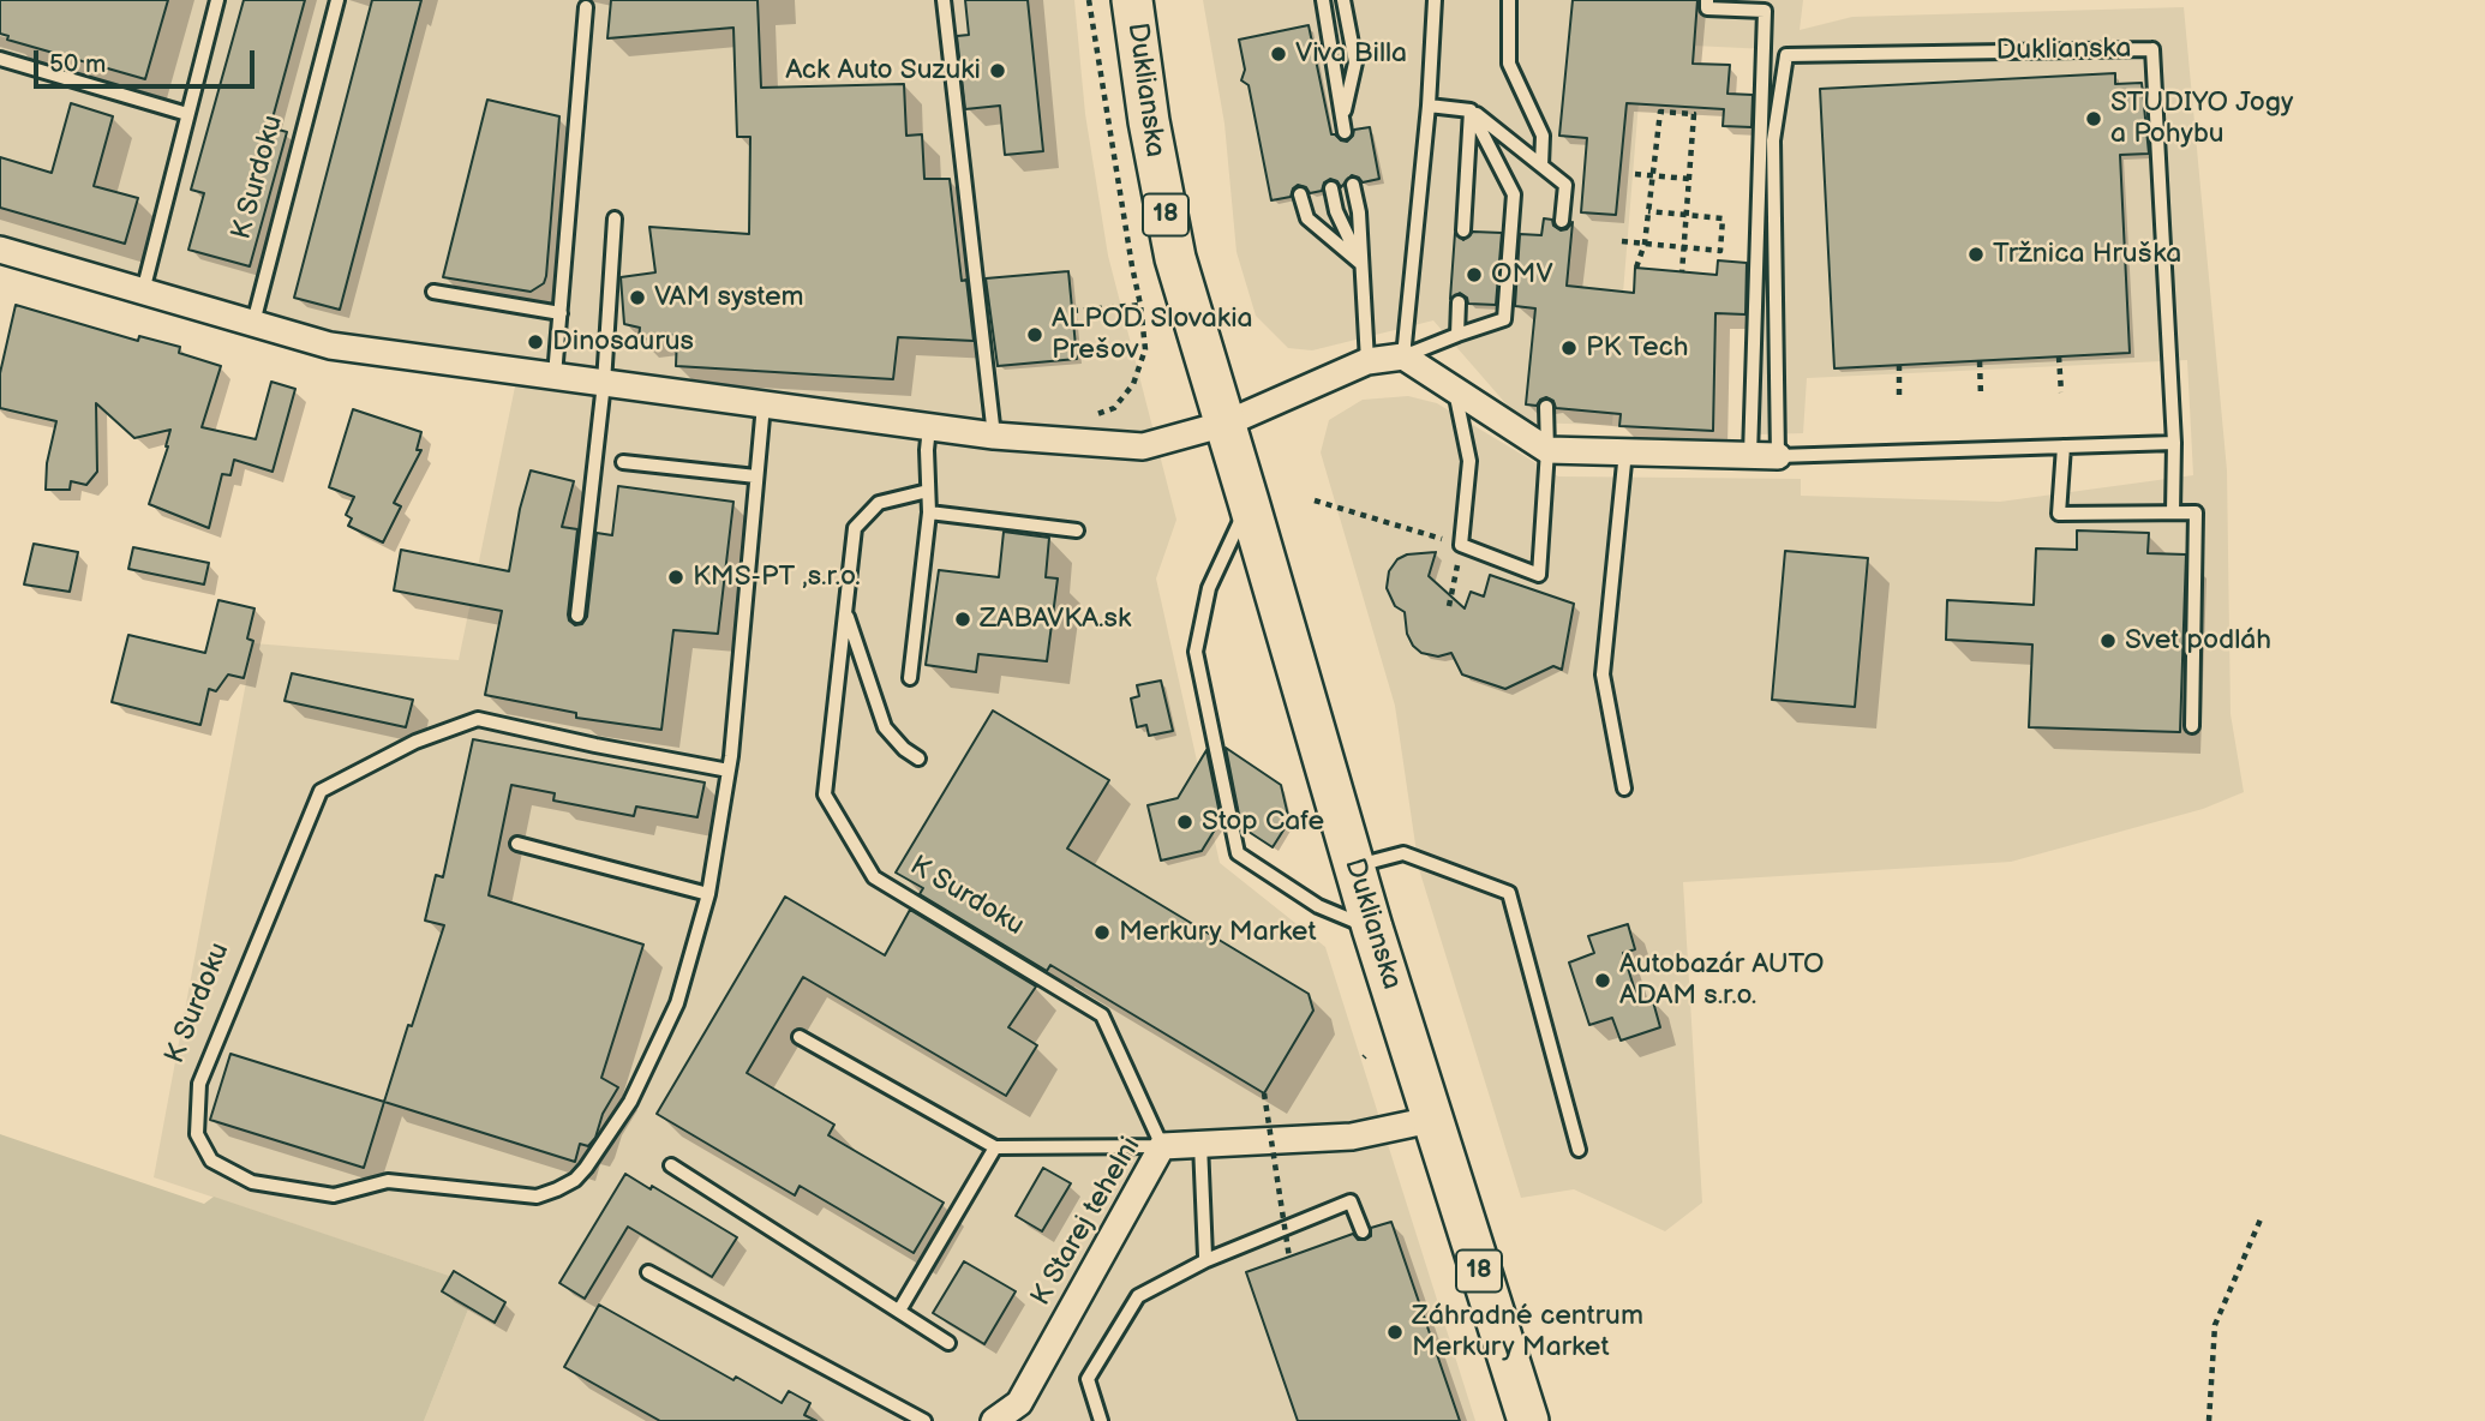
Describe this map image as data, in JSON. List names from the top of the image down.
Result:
{
  "streets": {
    "main road": ["Duklianska", "18"],
    "street": ["K Starej tehelni"],
    "lane": ["K Surdoku"]
  },
  "crossings": [
    ["Duklianska", "K Starej tehelni"],
    ["K Surdoku", "K Starej tehelni"]
  ],
  "places": [
    "Viva Billa",
    "Ack Auto Suzuki",
    "STUDIYO Jogy a Pohybu",
    "Tržnica Hruška",
    "OMV",
    "VAM system",
    "ALPOD Slovakia Prešov",
    "Dinosaurus",
    "PK Tech",
    "KMS-PT ,s.r.o.",
    "ZABAVKA.sk",
    "Svet podláh",
    "Stop Cafe",
    "Merkury Market",
    "Autobazár AUTO ADAM s.r.o.",
    "Záhradné centrum Merkury Market"
  ],
  "scale_bar": "50 m"
}
